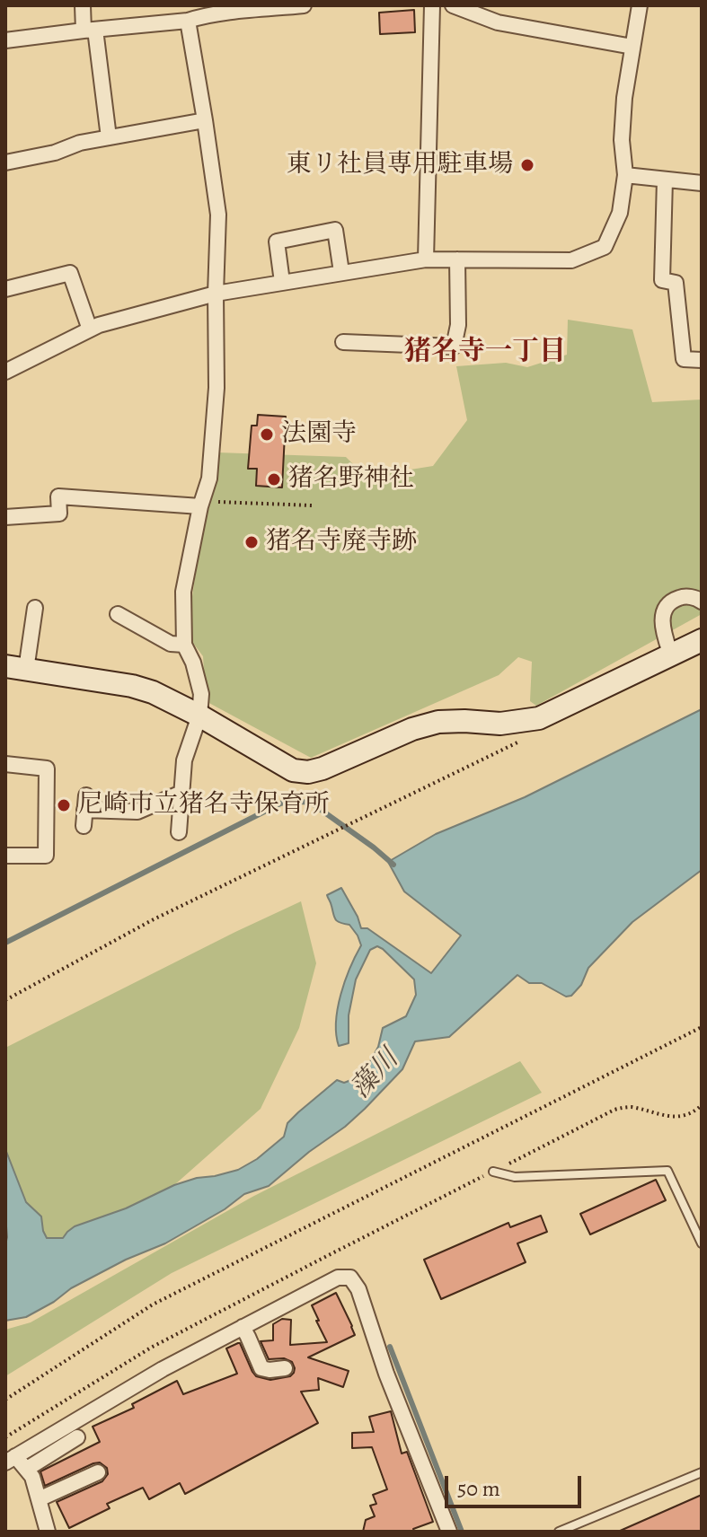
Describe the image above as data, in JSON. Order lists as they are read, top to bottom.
{
  "districts": ["猪名寺一丁目"],
  "water": ["藻川"],
  "places": [
    "東リ社員専用駐車場",
    "法園寺",
    "猪名野神社",
    "猪名寺廃寺跡",
    "尼崎市立猪名寺保育所"
  ],
  "scale_bar": "50 m"
}
